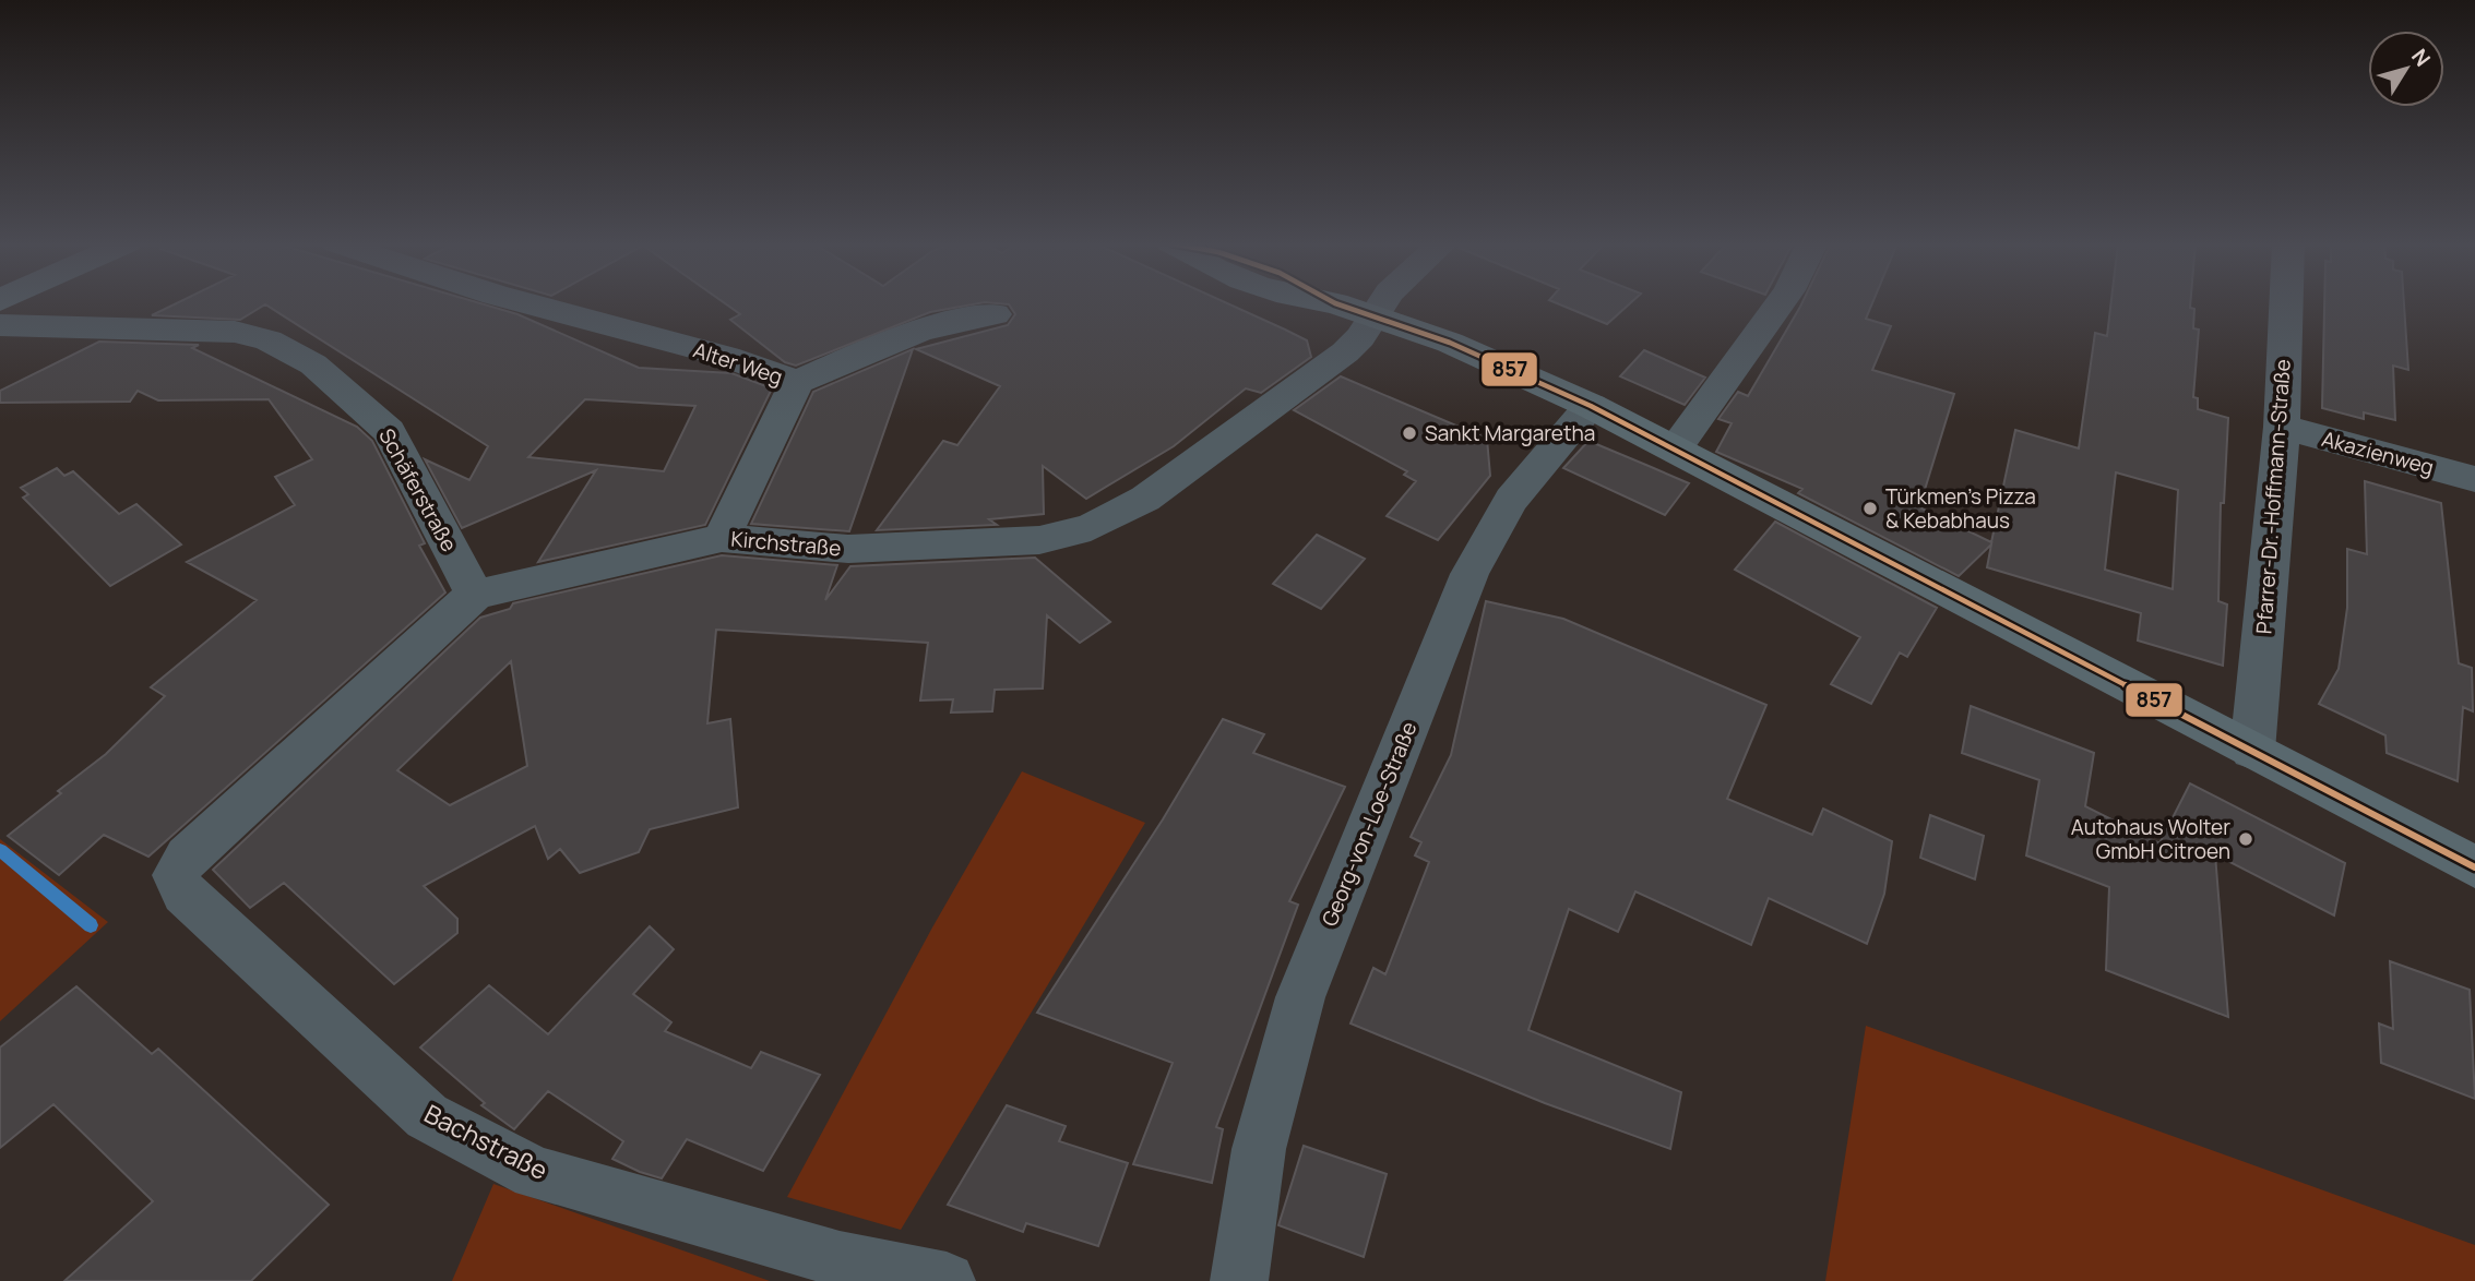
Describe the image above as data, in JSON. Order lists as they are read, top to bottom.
{
  "streets": {
    "street": [
      "Alter Weg",
      "Akazienweg",
      "Schäferstraße",
      "Pfarrer-Dr.-Hoffmann-Straße",
      "Kirchstraße",
      "Georg-von-Loe-Straße",
      "Bachstraße"
    ]
  },
  "crossings": [
    ["Alter Weg", "Kirchstraße"],
    ["Akazienweg", "Pfarrer-Dr.-Hoffmann-Straße"],
    ["Schäferstraße", "Kirchstraße"],
    ["Kirchstraße", "Bachstraße"]
  ],
  "places": ["Sankt Margaretha", "Türkmen's Pizza & Kebabhaus", "Autohaus Wolter GmbH Citroen"],
  "lines": ["transit line 857"],
  "north": "top right"
}
